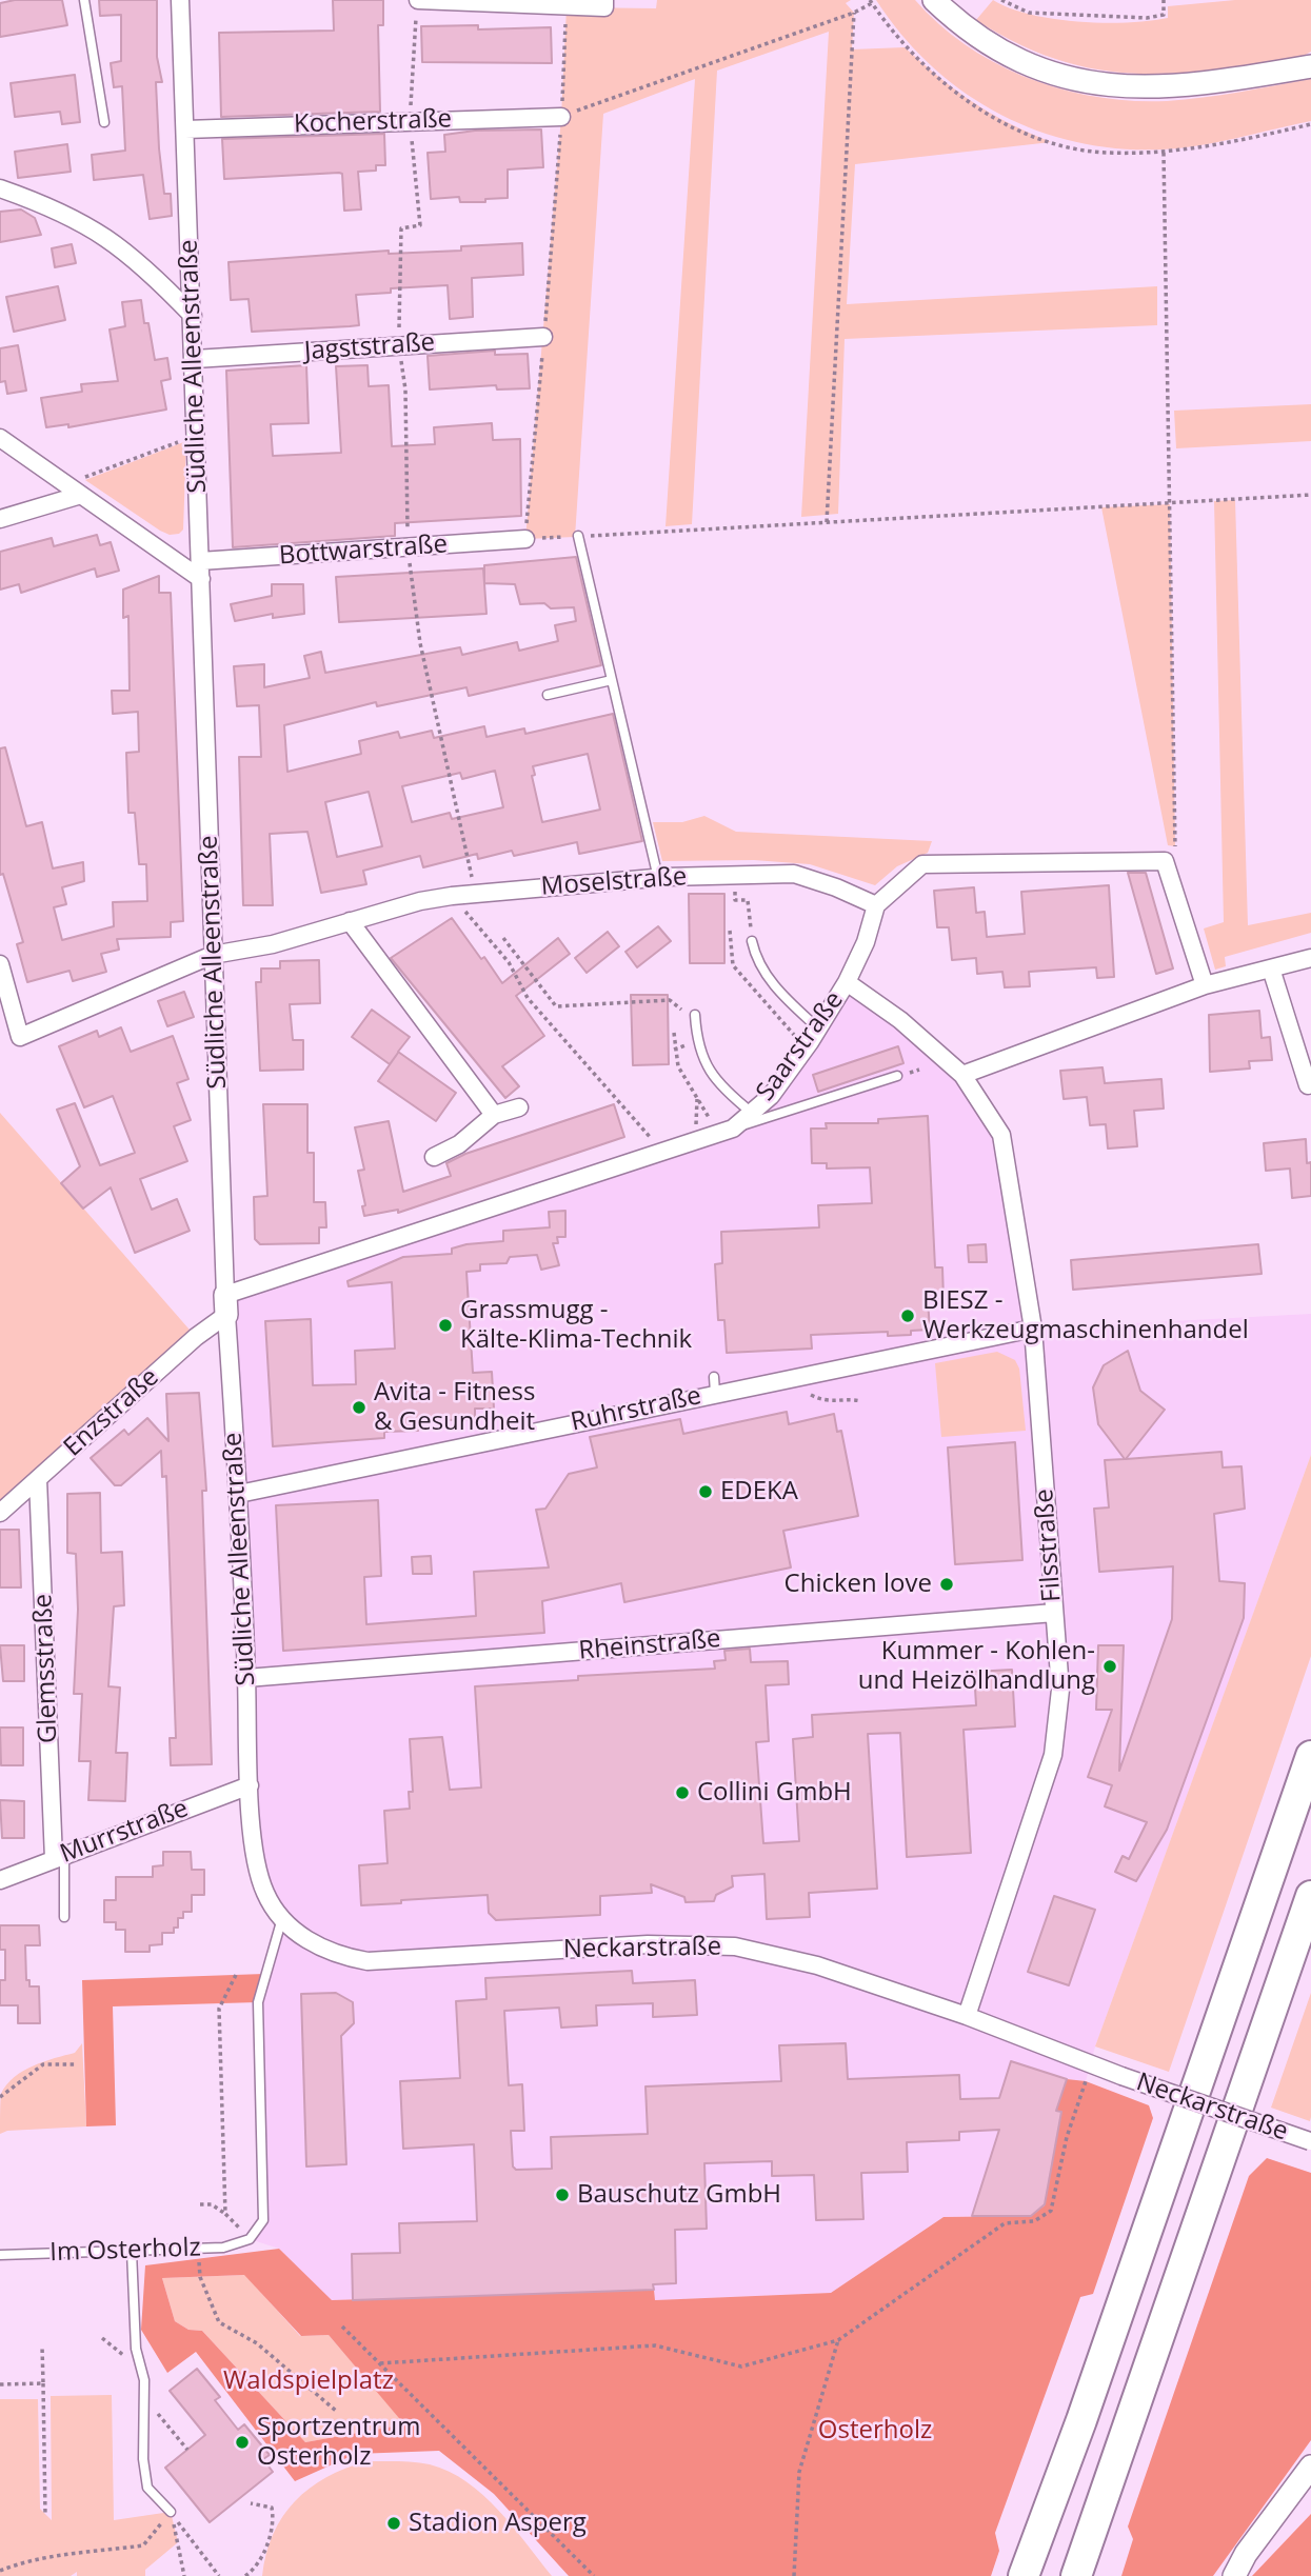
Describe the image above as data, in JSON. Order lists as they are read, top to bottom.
{
  "streets": {
    "street": [
      "Kocherstraße",
      "Jagststraße",
      "Südliche Alleenstraße",
      "Bottwarstraße",
      "Moselstraße",
      "Saarstraße",
      "Ruhrstraße",
      "Enzstraße",
      "Filsstraße",
      "Rheinstraße",
      "Glemsstraße",
      "Murrstraße",
      "Neckarstraße"
    ],
    "lane": ["Im Osterholz"]
  },
  "crossings": [
    ["Kocherstraße", "Südliche Alleenstraße"],
    ["Jagststraße", "Südliche Alleenstraße"],
    ["Südliche Alleenstraße", "Bottwarstraße"],
    ["Südliche Alleenstraße", "Moselstraße"],
    ["Südliche Alleenstraße", "Saarstraße"],
    ["Südliche Alleenstraße", "Ruhrstraße"],
    ["Südliche Alleenstraße", "Enzstraße"],
    ["Südliche Alleenstraße", "Rheinstraße"],
    ["Südliche Alleenstraße", "Murrstraße"],
    ["Südliche Alleenstraße", "Neckarstraße"],
    ["Moselstraße", "Saarstraße"],
    ["Saarstraße", "Enzstraße"],
    ["Saarstraße", "Filsstraße"],
    ["Ruhrstraße", "Filsstraße"],
    ["Enzstraße", "Glemsstraße"],
    ["Filsstraße", "Rheinstraße"],
    ["Filsstraße", "Neckarstraße"],
    ["Glemsstraße", "Murrstraße"]
  ],
  "parks": ["Waldspielplatz", "Osterholz"],
  "places": [
    "BIESZ - Werkzeugmaschinenhandel",
    "Grassmugg - Kälte-Klima-Technik",
    "Avita - Fitness & Gesundheit",
    "EDEKA",
    "Chicken love",
    "Kummer - Kohlen- und Heizölhandlung",
    "Collini GmbH",
    "Bauschutz GmbH",
    "Sportzentrum Osterholz",
    "Stadion Asperg"
  ]
}
